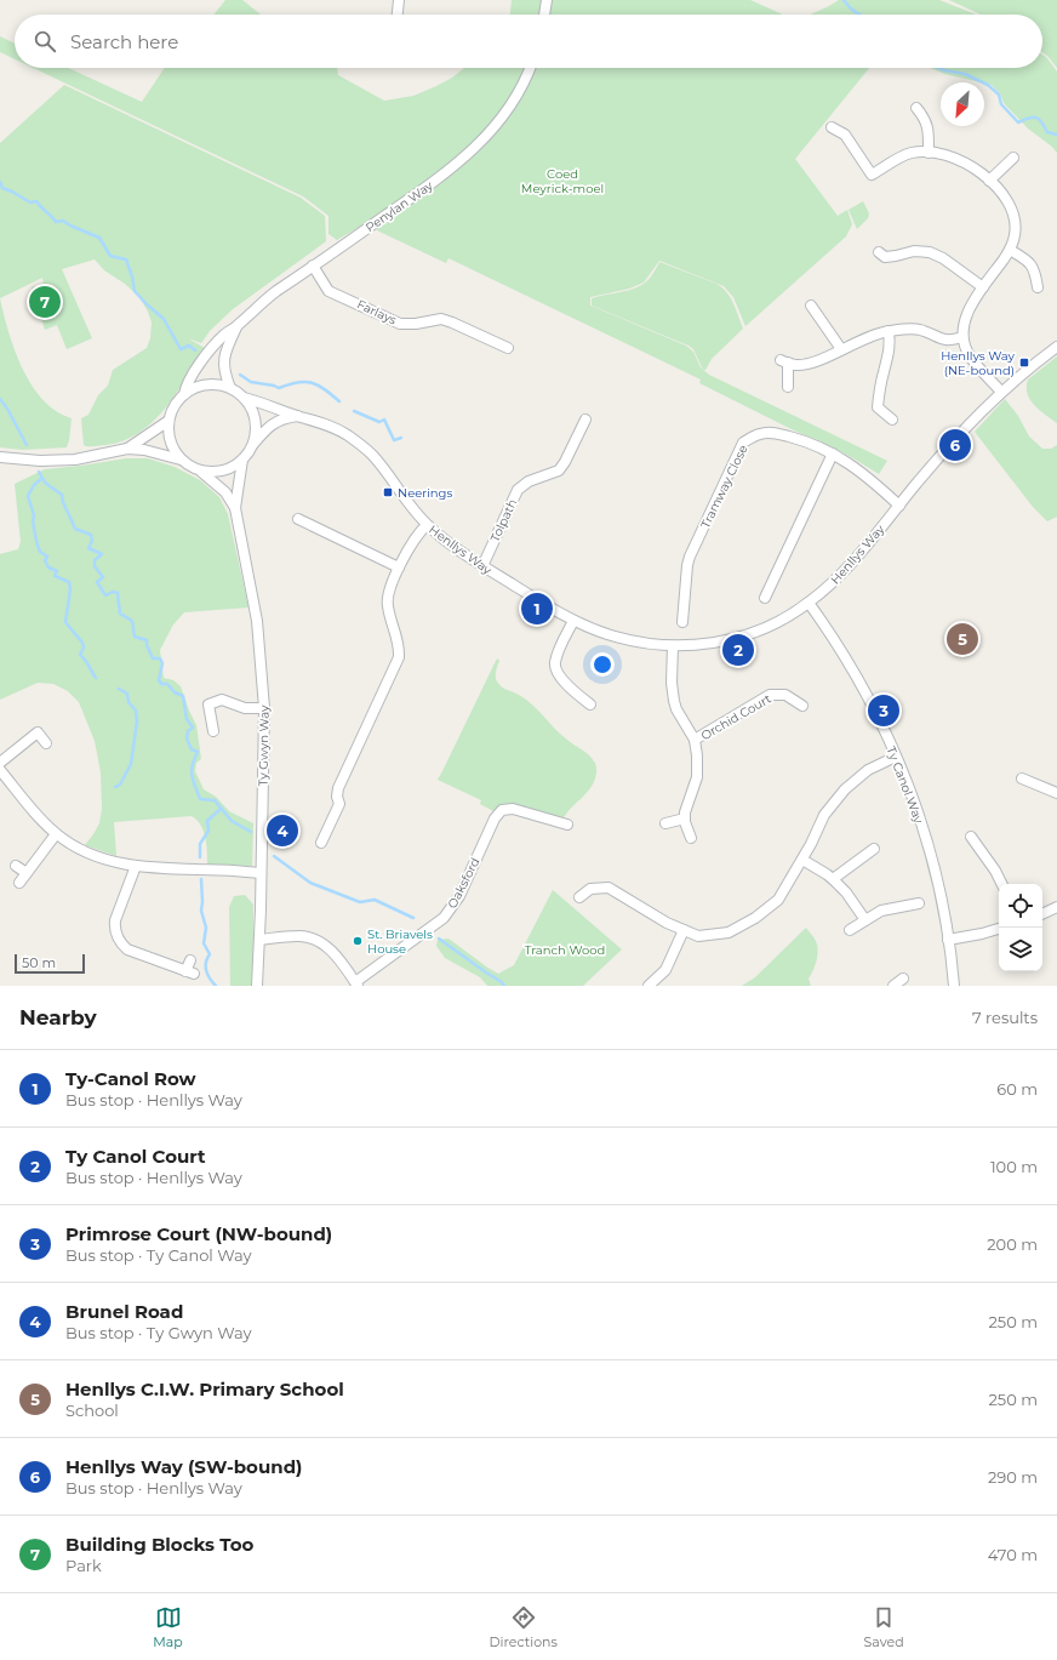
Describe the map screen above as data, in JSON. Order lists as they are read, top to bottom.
{
  "streets": {
    "street": [
      "Penylan Way",
      "Farlays",
      "Tramway Close",
      "Tolpath",
      "Henllys Way",
      "Orchid Court",
      "Ty Gwyn Way",
      "Ty Canol Way",
      "Oaksford"
    ]
  },
  "crossings": [
    ["Penylan Way", "Farlays"],
    ["Penylan Way", "Henllys Way"],
    ["Penylan Way", "Ty Gwyn Way"],
    ["Tramway Close", "Henllys Way"],
    ["Tolpath", "Henllys Way"],
    ["Henllys Way", "Orchid Court"],
    ["Henllys Way", "Ty Gwyn Way"],
    ["Henllys Way", "Ty Canol Way"],
    ["Ty Gwyn Way", "Oaksford"]
  ],
  "parks": ["Coed Meyrick-moel", "Tranch Wood"],
  "places": {
    "transit": ["Henllys Way (NE-bound)", "Neerings"],
    "other": ["St. Briavels House"]
  },
  "scale_bar": "50 m",
  "north": "bottom left",
  "page": {
    "search": "Search here",
    "pins": [
      "7",
      "6",
      "1",
      "5",
      "2",
      "3",
      "4"
    ],
    "scale": "50 m",
    "heading": ["Nearby", "7 results"],
    "list": [
      {
        "mark": "1",
        "name": "Ty-Canol Row",
        "note": "Bus stop · Henllys Way",
        "value": "60 m"
      },
      {
        "mark": "2",
        "name": "Ty Canol Court",
        "note": "Bus stop · Henllys Way",
        "value": "100 m"
      },
      {
        "mark": "3",
        "name": "Primrose Court (NW-bound)",
        "note": "Bus stop · Ty Canol Way",
        "value": "200 m"
      },
      {
        "mark": "4",
        "name": "Brunel Road",
        "note": "Bus stop · Ty Gwyn Way",
        "value": "250 m"
      },
      {
        "mark": "5",
        "name": "Henllys C.I.W. Primary School",
        "note": "School",
        "value": "250 m"
      },
      {
        "mark": "6",
        "name": "Henllys Way (SW-bound)",
        "note": "Bus stop · Henllys Way",
        "value": "290 m"
      },
      {
        "mark": "7",
        "name": "Building Blocks Too",
        "note": "Park",
        "value": "470 m"
      }
    ],
    "nav": ["Map", "Directions", "Saved"]
  }
}
